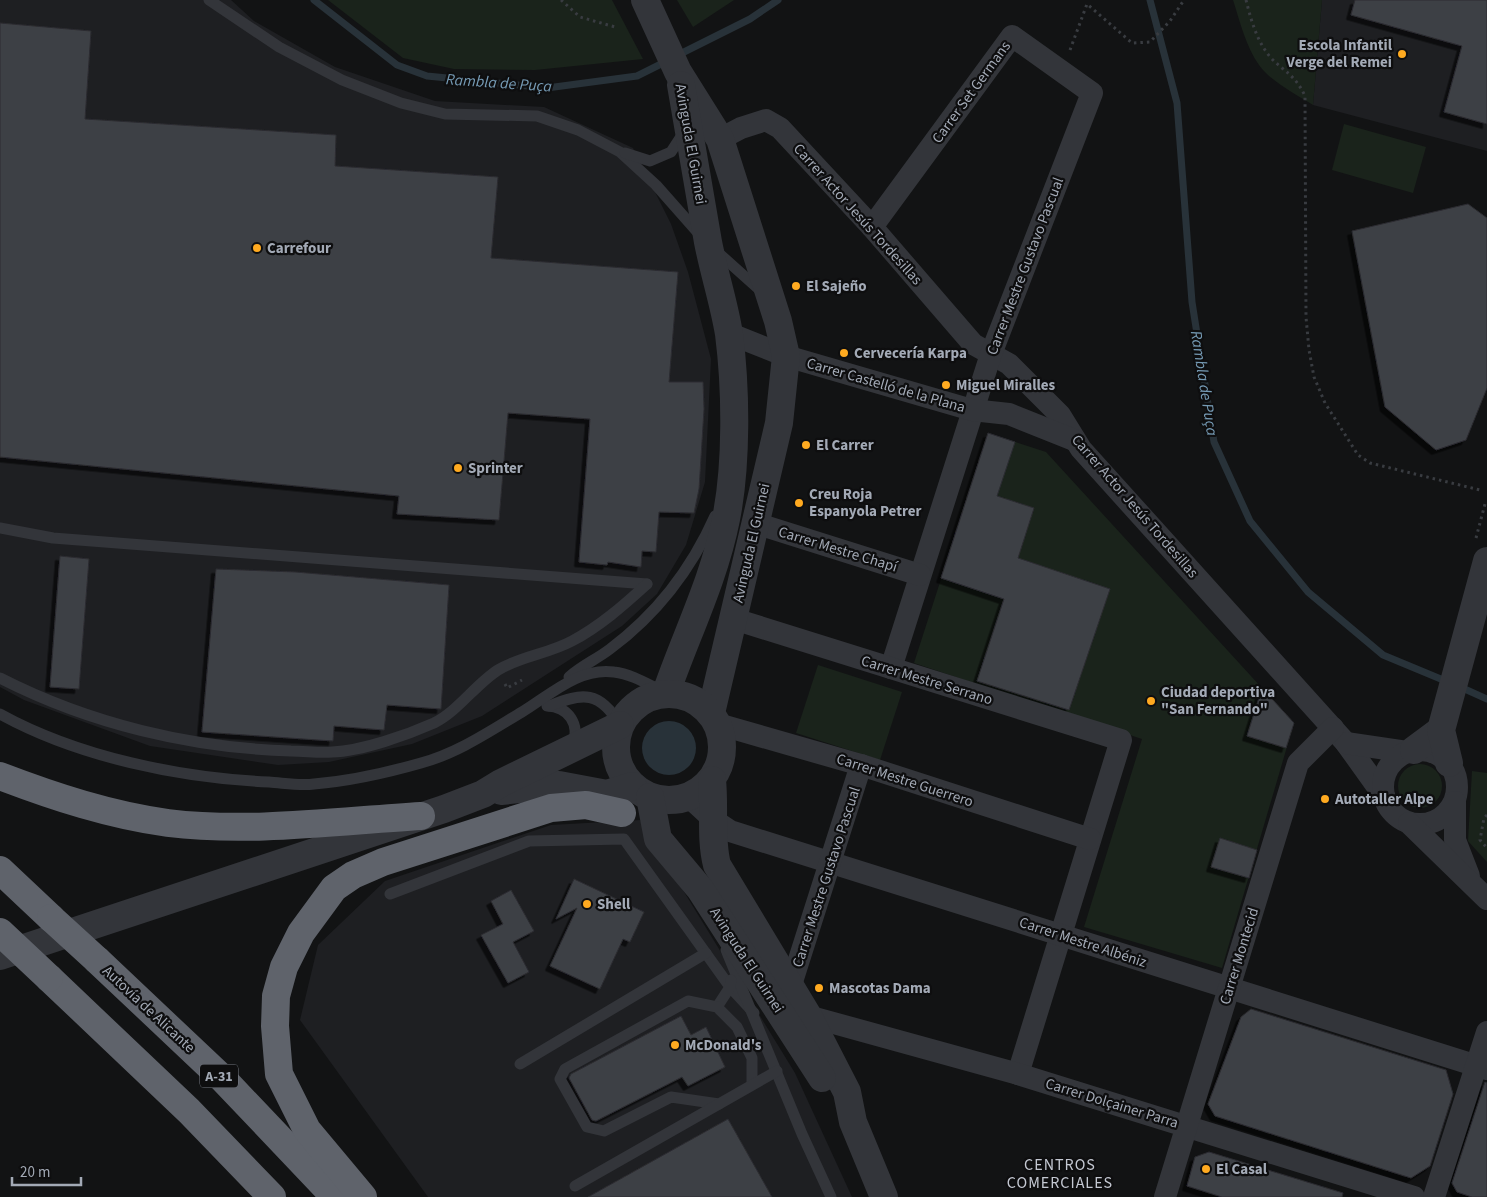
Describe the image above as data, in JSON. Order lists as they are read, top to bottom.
{
  "streets": {
    "highway": ["Autovía de Alicante", "A-31"],
    "street": [
      "Carrer Set Germans",
      "Avinguda El Guirnei",
      "Carrer Actor Jesús Tordesillas",
      "Carrer Mestre Gustavo Pascual",
      "Carrer Castelló de la Plana",
      "Carrer Mestre Chapí",
      "Carrer Mestre Serrano",
      "Carrer Mestre Guerrero",
      "Carrer Mestre Albéniz",
      "Carrer Montecid",
      "Carrer Dolçainer Parra"
    ]
  },
  "crossings": [
    ["Carrer Set Germans", "Carrer Actor Jesús Tordesillas"],
    ["Carrer Set Germans", "Carrer Mestre Gustavo Pascual"],
    ["Avinguda El Guirnei", "Carrer Actor Jesús Tordesillas"],
    ["Avinguda El Guirnei", "Carrer Mestre Gustavo Pascual"],
    ["Avinguda El Guirnei", "Carrer Castelló de la Plana"],
    ["Avinguda El Guirnei", "Carrer Mestre Chapí"],
    ["Avinguda El Guirnei", "Carrer Mestre Serrano"],
    ["Avinguda El Guirnei", "Carrer Mestre Guerrero"],
    ["Avinguda El Guirnei", "Carrer Mestre Albéniz"],
    ["Avinguda El Guirnei", "Carrer Dolçainer Parra"],
    ["Carrer Actor Jesús Tordesillas", "Carrer Mestre Gustavo Pascual"],
    ["Carrer Actor Jesús Tordesillas", "Carrer Castelló de la Plana"],
    ["Carrer Actor Jesús Tordesillas", "Carrer Montecid"],
    ["Carrer Mestre Gustavo Pascual", "Carrer Castelló de la Plana"],
    ["Carrer Mestre Gustavo Pascual", "Carrer Mestre Chapí"],
    ["Carrer Mestre Gustavo Pascual", "Carrer Mestre Serrano"],
    ["Carrer Mestre Gustavo Pascual", "Carrer Mestre Guerrero"],
    ["Carrer Mestre Gustavo Pascual", "Carrer Mestre Albéniz"],
    ["Carrer Mestre Serrano", "Carrer Mestre Guerrero"],
    ["Carrer Mestre Guerrero", "Carrer Mestre Albéniz"],
    ["Carrer Mestre Albéniz", "Carrer Montecid"],
    ["Carrer Montecid", "Carrer Dolçainer Parra"]
  ],
  "districts": ["CENTROS COMERCIALES"],
  "water": ["Rambla de Puça"],
  "places": [
    "Escola Infantil Verge del Remei",
    "Carrefour",
    "El Sajeño",
    "Cervecería Karpa",
    "Miguel Miralles",
    "El Carrer",
    "Sprinter",
    "Creu Roja Espanyola Petrer",
    "Ciudad deportiva \"San Fernando\"",
    "Autotaller Alpe",
    "Shell",
    "Mascotas Dama",
    "McDonald's",
    "El Casal"
  ],
  "scale_bar": "20 m"
}
